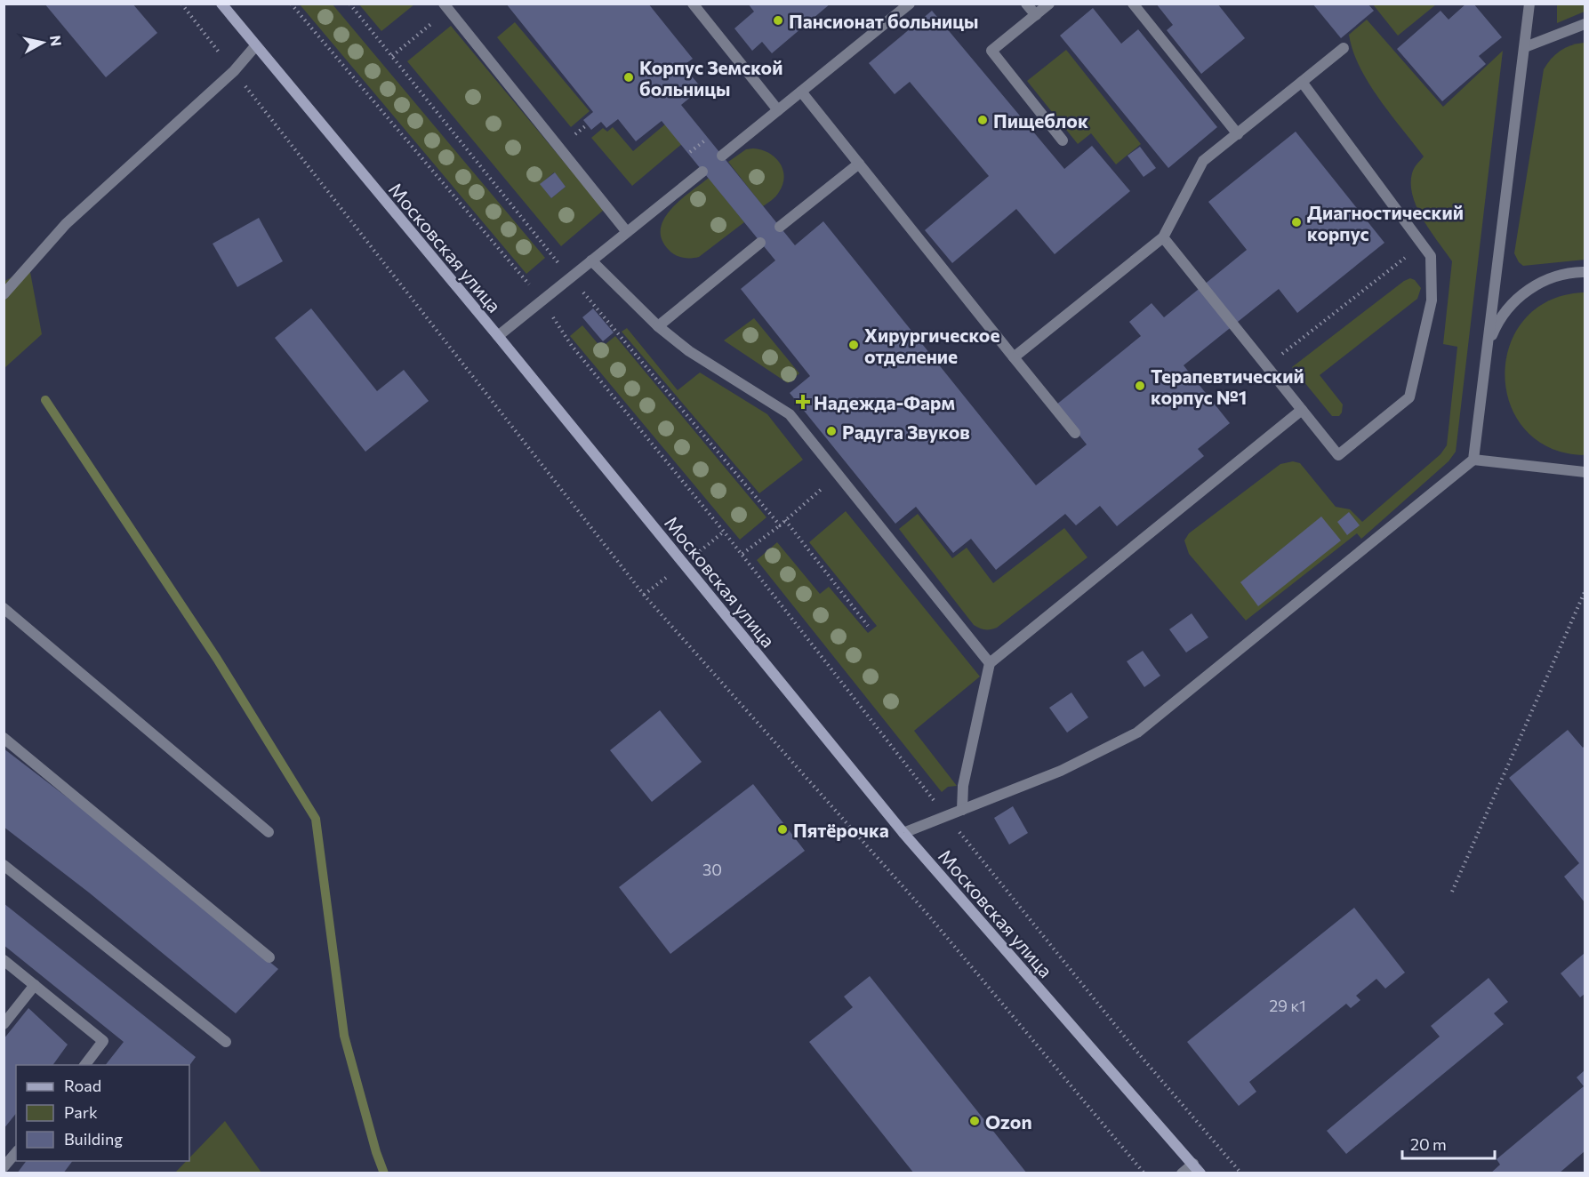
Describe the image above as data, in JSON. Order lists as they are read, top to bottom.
{
  "streets": {
    "main road": ["Московская улица"]
  },
  "places": {
    "other": [
      "Пансионат больницы",
      "Корпус Земской больницы",
      "Пищеблок",
      "Диагностический корпус",
      "Хирургическое отделение",
      "Терапевтический корпус №1",
      "Радуга Звуков",
      "Пятёрочка",
      "Ozon"
    ],
    "health": ["Надежда-Фарм"]
  },
  "house_numbers": ["30", "29 к1"],
  "legend": ["Road", "Park", "Building"],
  "scale_bar": "20 m",
  "north": "right"
}
